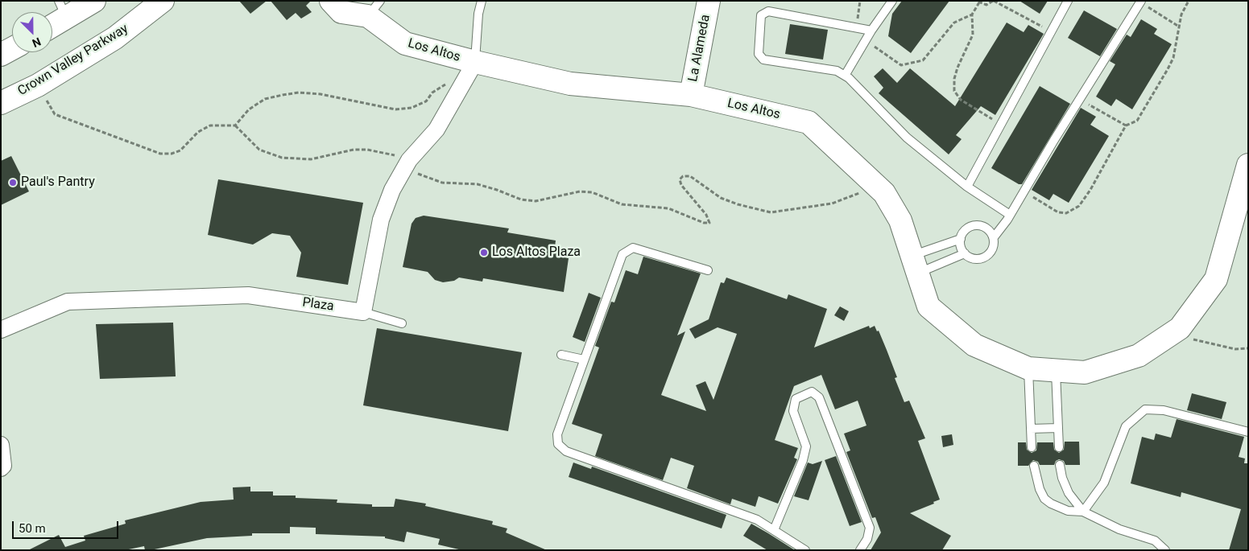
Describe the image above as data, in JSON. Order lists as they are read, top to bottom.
{
  "streets": {
    "street": [
      "La Alameda",
      "Los Altos",
      "Crown Valley Parkway",
      "Plaza"
    ]
  },
  "crossings": [
    ["La Alameda", "Los Altos"]
  ],
  "places": ["Paul's Pantry", "Los Altos Plaza"],
  "scale_bar": "50 m",
  "north": "bottom right"
}
